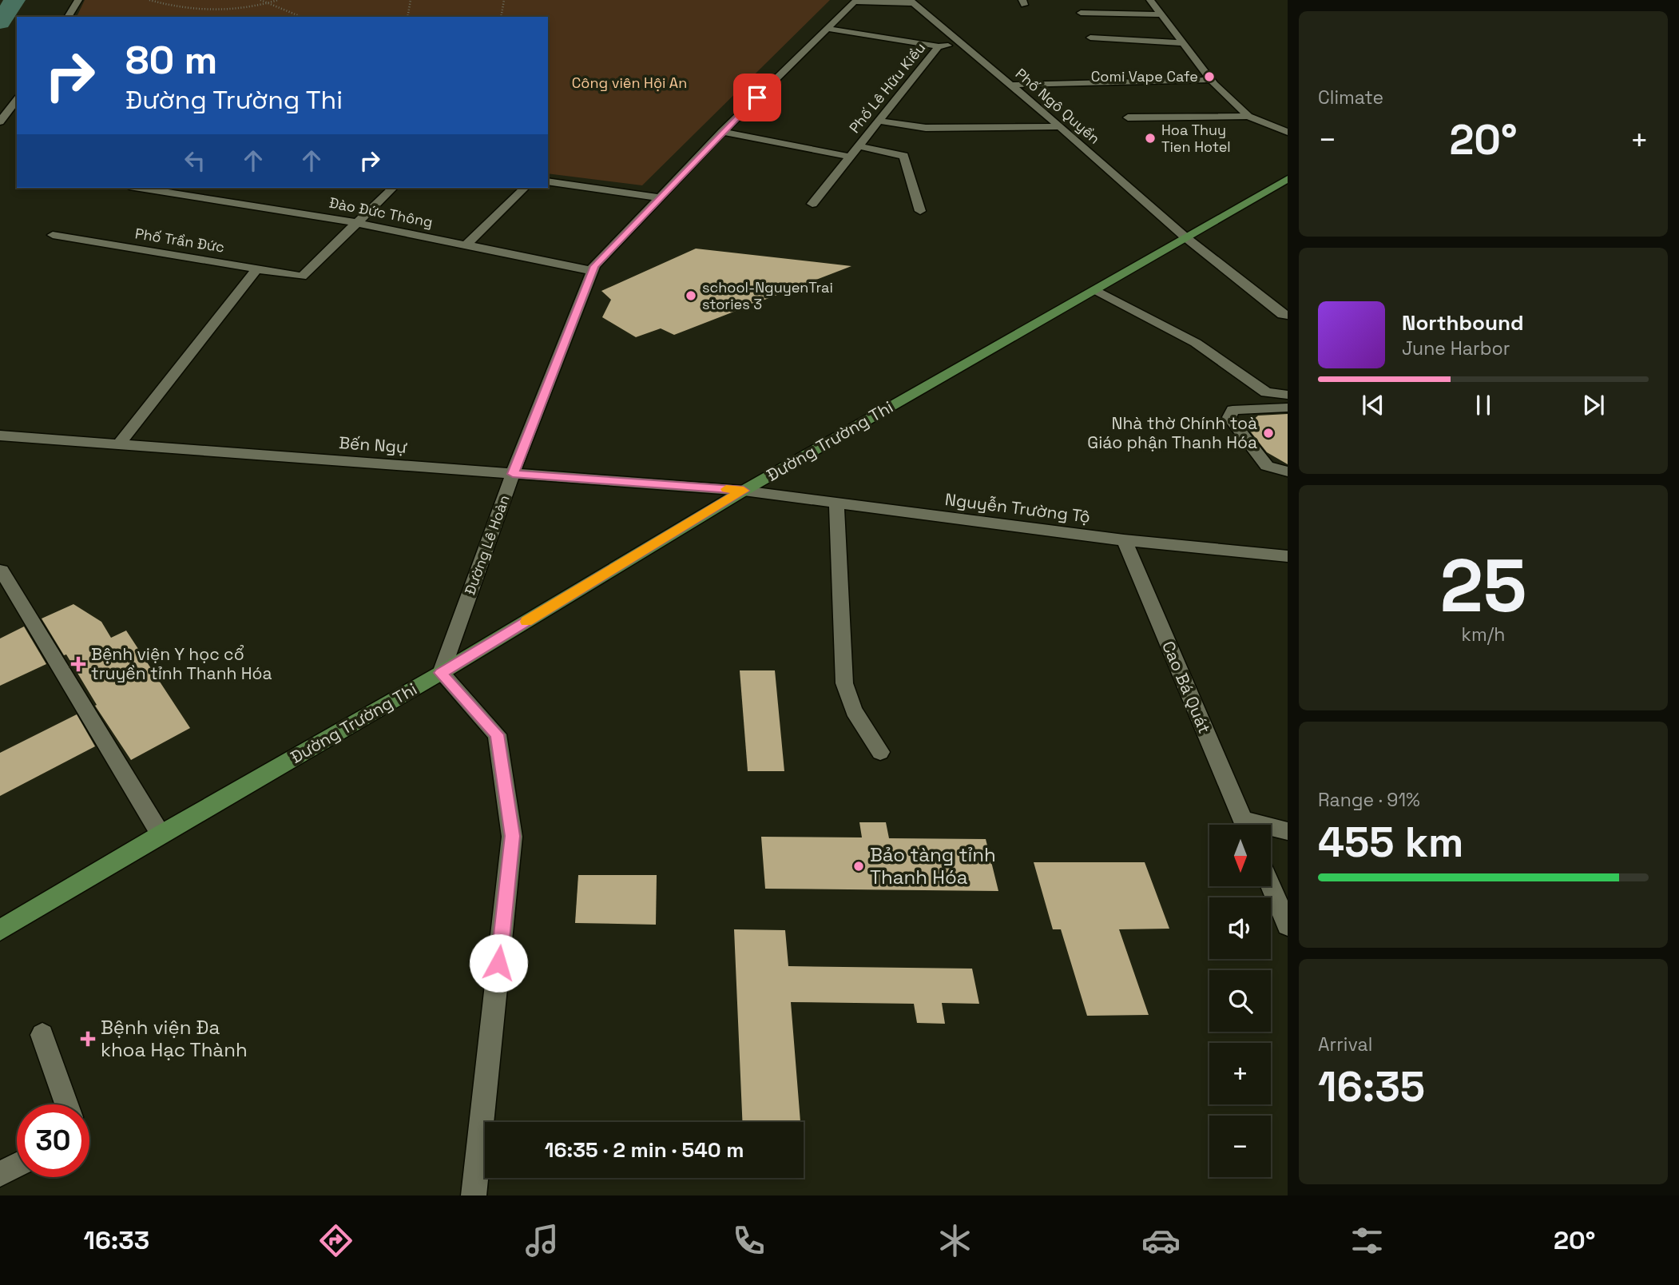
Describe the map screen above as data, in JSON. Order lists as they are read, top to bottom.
{
  "streets": {
    "main road": ["Đường Trường Thi"],
    "street": [
      "Phố Lê Hữu Kiều",
      "Phố Ngô Quyền",
      "Đào Đức Thông",
      "Phố Trần Đức",
      "Bến Ngự",
      "Nguyễn Trường Tộ",
      "Đường Lê Hoàn",
      "Cao Bá Quát"
    ]
  },
  "crossings": [
    ["Phố Ngô Quyền", "Đường Trường Thi"],
    ["Đào Đức Thông", "Phố Trần Đức"],
    ["Đào Đức Thông", "Đường Lê Hoàn"],
    ["Đường Trường Thi", "Bến Ngự"],
    ["Đường Trường Thi", "Nguyễn Trường Tộ"],
    ["Đường Trường Thi", "Đường Lê Hoàn"],
    ["Bến Ngự", "Nguyễn Trường Tộ"],
    ["Bến Ngự", "Đường Lê Hoàn"],
    ["Nguyễn Trường Tộ", "Cao Bá Quát"]
  ],
  "parks": ["Công viên Hội An"],
  "places": {
    "other": [
      "Comi Vape Cafe",
      "Hoa Thuy Tien Hotel",
      "school-NguyenTrai stories 3",
      "Nhà thờ Chính toà Giáo phận Thanh Hóa",
      "Bảo tàng tỉnh Thanh Hóa"
    ],
    "health": ["Bệnh viện Y học cổ truyền tỉnh Thanh Hóa", "Bệnh viện Đa khoa Hạc Thành"]
  },
  "north": "bottom",
  "page": {
    "tile": [
      "Climate",
      ["25", "km/h"],
      ["Range · 91%", "455 km"],
      ["Arrival", "16:35"]
    ],
    "turn": ["80 m", "Đường Trường Thi"],
    "heat": ["−", "20°", "+"],
    "song": ["Northbound", "June Harbor"],
    "map_buttons": ["+", "−"],
    "limit": "30",
    "trip": "16:35 · 2 min · 540 m",
    "tabs": ["16:33", "20°"]
  }
}
